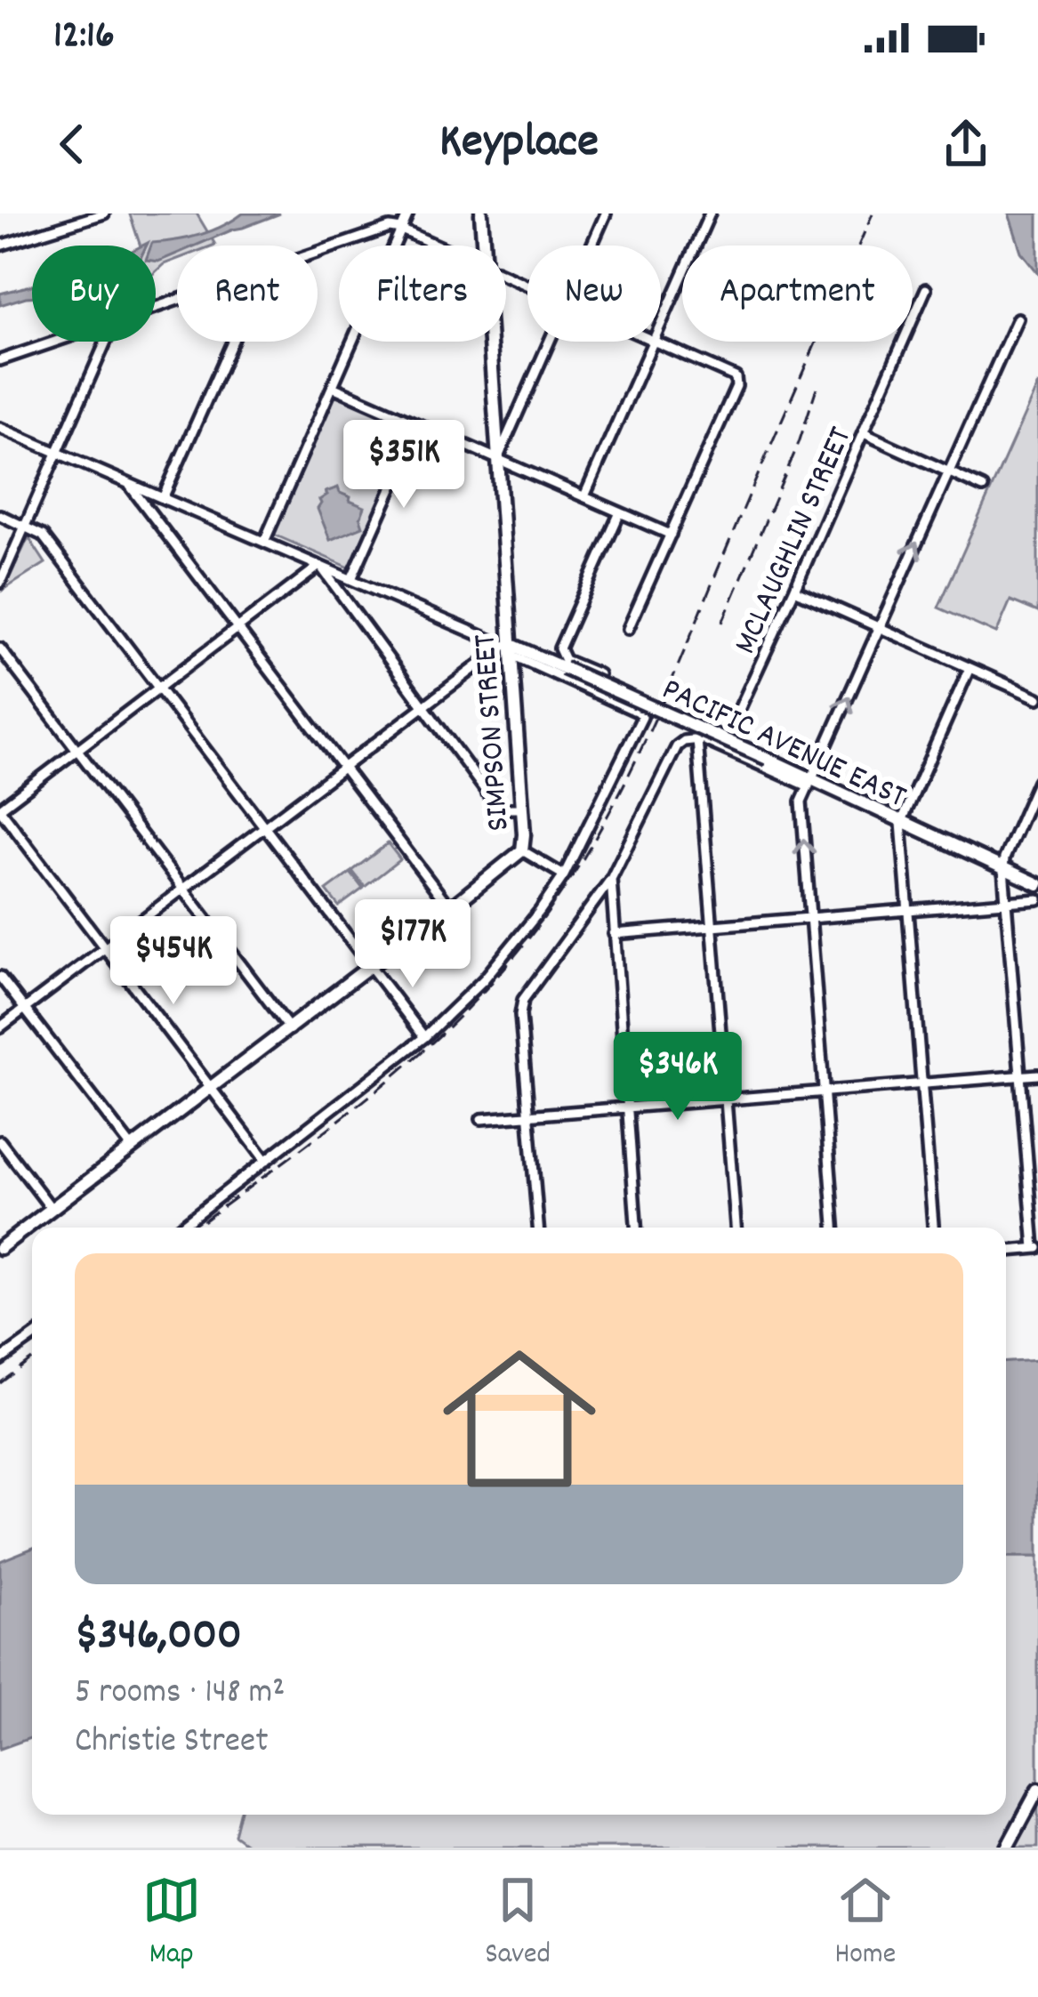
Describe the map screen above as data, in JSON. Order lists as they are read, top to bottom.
{
  "streets": {
    "main road": ["SIMPSON STREET", "PACIFIC AVENUE EAST"],
    "street": ["MCLAUGHLIN STREET"]
  },
  "crossings": [
    ["SIMPSON STREET", "PACIFIC AVENUE EAST"]
  ],
  "page": {
    "status": "12:16",
    "header": "Keyplace",
    "chip": [
      "Buy",
      "Rent",
      "Filters",
      "New",
      "Apartment"
    ],
    "price": [
      "$351K",
      "$177K",
      "$454K",
      "$346K"
    ],
    "list": [
      {
        "name": "$346,000",
        "note": "5 rooms · 148 m² · Christie Street"
      }
    ],
    "tabs": ["Map", "Saved", "Home"]
  }
}
